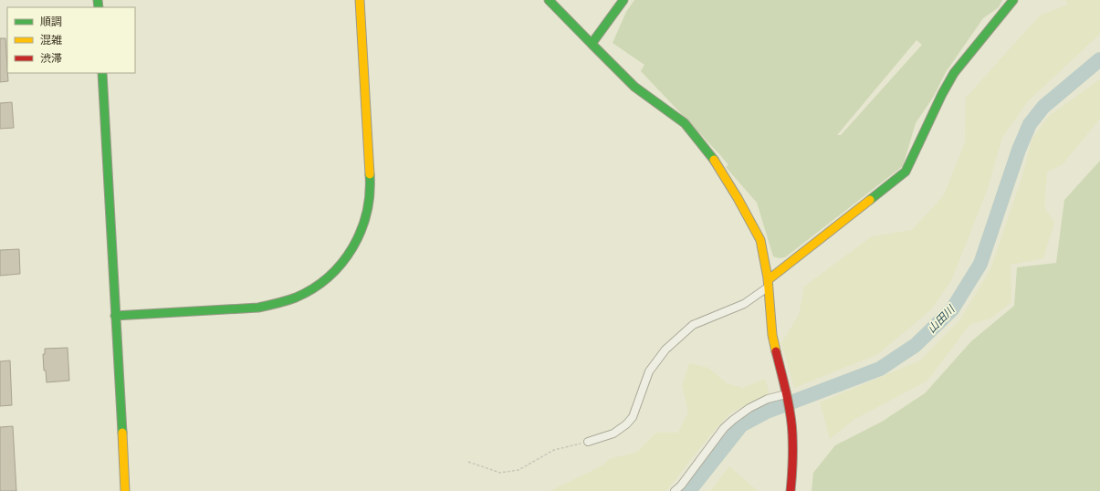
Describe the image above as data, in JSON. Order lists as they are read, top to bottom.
{
  "water": ["山田川"],
  "legend": ["順調", "混雑", "渋滞"]
}
